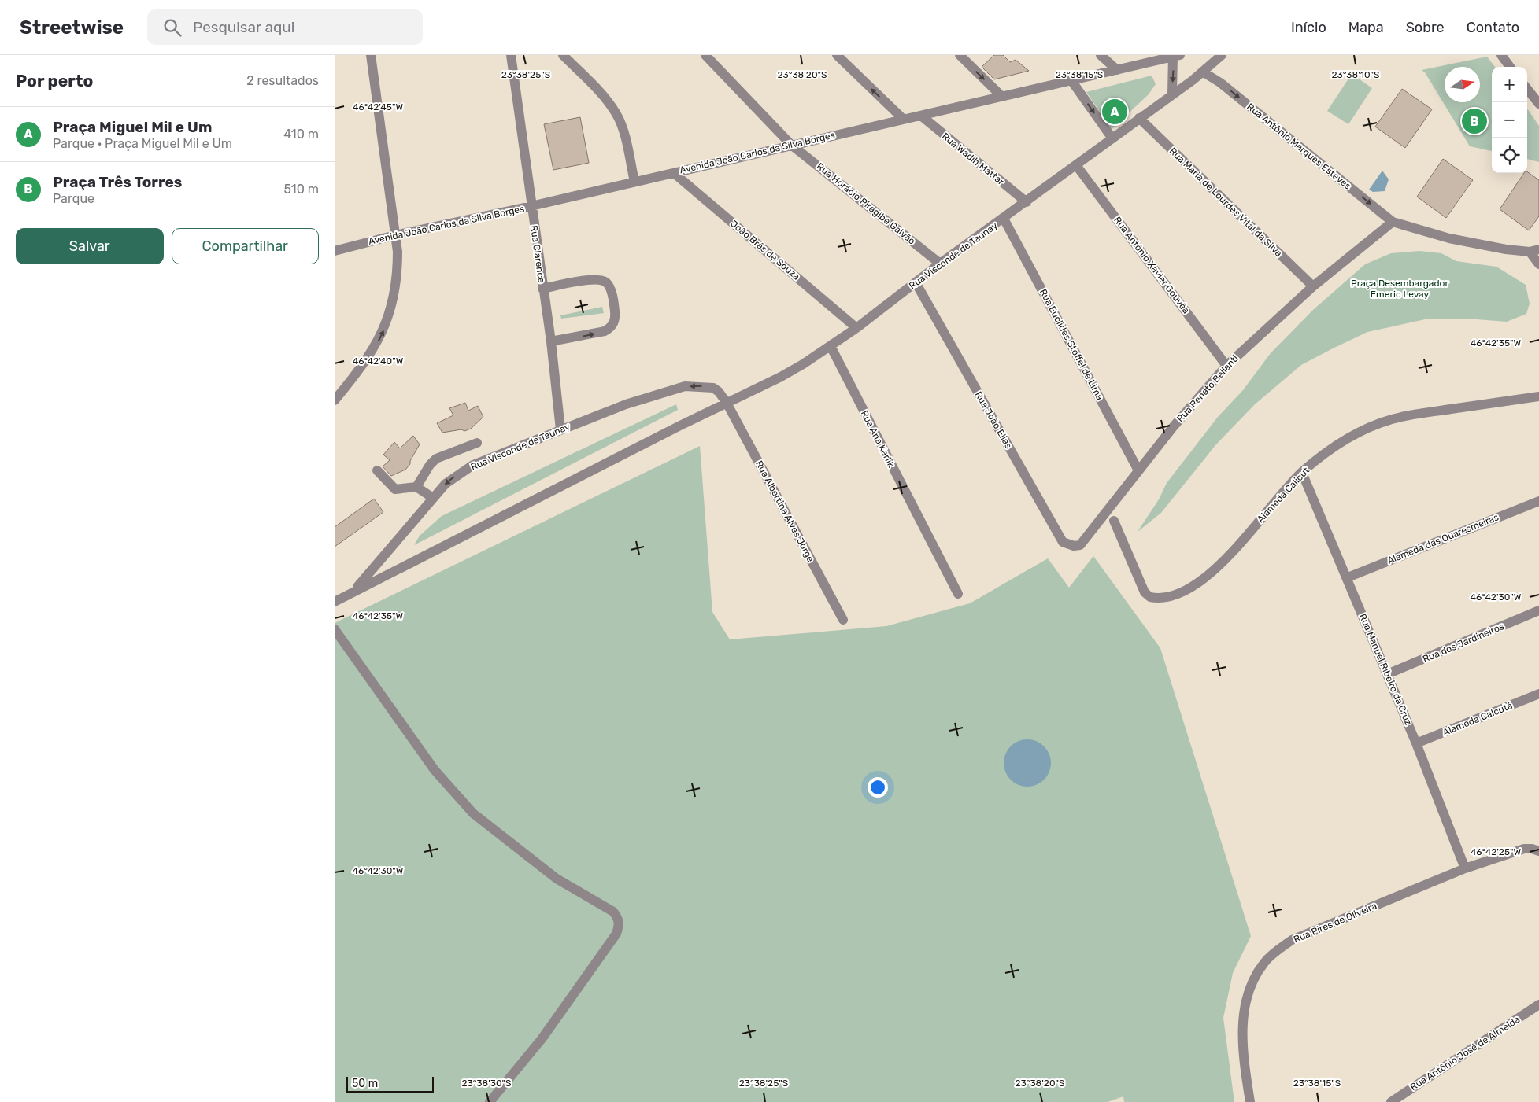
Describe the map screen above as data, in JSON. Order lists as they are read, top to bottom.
{
  "streets": {
    "street": [
      "Rua Antônio Marques Esteves",
      "Avenida João Carlos da Silva Borges",
      "Rua Wadih Mattar",
      "Rua Maria de Lourdes Vital da Silva",
      "Rua Horácio Piragibe Galvão",
      "João Brás de Souza",
      "Rua Clarence",
      "Rua Visconde de Taunay",
      "Rua Antônio Xavier Gouvêa",
      "Rua Euclides Stoffel de Lima",
      "Rua Renato Bellanti",
      "Rua João Elias",
      "Rua Ana Karlik",
      "Alameda Calicut",
      "Rua Albertina Alves Jorge",
      "Alameda das Quaresmeiras",
      "Rua dos Jardineiros",
      "Rua Manuel Ribeiro da Cruz",
      "Alameda Calcutá",
      "Rua Pires de Oliveira",
      "Rua Antônio José de Almeida"
    ]
  },
  "crossings": [
    ["Rua Antônio Marques Esteves", "Rua Visconde de Taunay"],
    ["Rua Antônio Marques Esteves", "Rua Renato Bellanti"],
    ["Avenida João Carlos da Silva Borges", "Rua Wadih Mattar"],
    ["Avenida João Carlos da Silva Borges", "Rua Horácio Piragibe Galvão"],
    ["Avenida João Carlos da Silva Borges", "João Brás de Souza"],
    ["Avenida João Carlos da Silva Borges", "Rua Clarence"],
    ["Rua Wadih Mattar", "Rua Visconde de Taunay"],
    ["Rua Maria de Lourdes Vital da Silva", "Rua Visconde de Taunay"],
    ["Rua Maria de Lourdes Vital da Silva", "Rua Renato Bellanti"],
    ["Rua Horácio Piragibe Galvão", "Rua Visconde de Taunay"],
    ["João Brás de Souza", "Rua Visconde de Taunay"],
    ["Rua Clarence", "Rua Visconde de Taunay"],
    ["Rua Visconde de Taunay", "Rua Antônio Xavier Gouvêa"],
    ["Rua Visconde de Taunay", "Rua Euclides Stoffel de Lima"],
    ["Rua Visconde de Taunay", "Rua João Elias"],
    ["Rua Visconde de Taunay", "Rua Ana Karlik"],
    ["Rua Visconde de Taunay", "Rua Albertina Alves Jorge"],
    ["Rua Antônio Xavier Gouvêa", "Rua Renato Bellanti"],
    ["Rua Euclides Stoffel de Lima", "Rua Renato Bellanti"],
    ["Rua Renato Bellanti", "Rua João Elias"],
    ["Alameda Calicut", "Rua Manuel Ribeiro da Cruz"],
    ["Alameda das Quaresmeiras", "Rua Manuel Ribeiro da Cruz"],
    ["Rua dos Jardineiros", "Rua Manuel Ribeiro da Cruz"],
    ["Rua Manuel Ribeiro da Cruz", "Alameda Calcutá"],
    ["Rua Manuel Ribeiro da Cruz", "Rua Pires de Oliveira"]
  ],
  "one_way": ["Rua Antônio Marques Esteves"],
  "parks": ["Praça Desembargador Emeric Levay"],
  "scale_bar": "50 m",
  "north": "right",
  "page": {
    "header": "Streetwise",
    "search": "Pesquisar aqui",
    "nav": [
      "Início",
      "Mapa",
      "Sobre",
      "Contato"
    ],
    "heading": ["Por perto", "2 resultados"],
    "map_buttons": ["+", "−"],
    "pins": ["A", "B"],
    "list": [
      {
        "mark": "A",
        "name": "Praça Miguel Mil e Um",
        "note": "Parque · Praça Miguel Mil e Um",
        "value": "410 m"
      },
      {
        "mark": "B",
        "name": "Praça Três Torres",
        "note": "Parque",
        "value": "510 m"
      }
    ],
    "buttons": ["Salvar", "Compartilhar"],
    "scale": "50 m"
  },
  "coordinates": [
    "23°38'10\"S",
    "23°38'25\"S",
    "23°38'20\"S",
    "23°38'15\"S",
    "46°42'45\"W",
    "46°42'35\"W",
    "46°42'40\"W",
    "46°42'30\"W",
    "46°42'25\"W",
    "23°38'30\"S"
  ]
}
